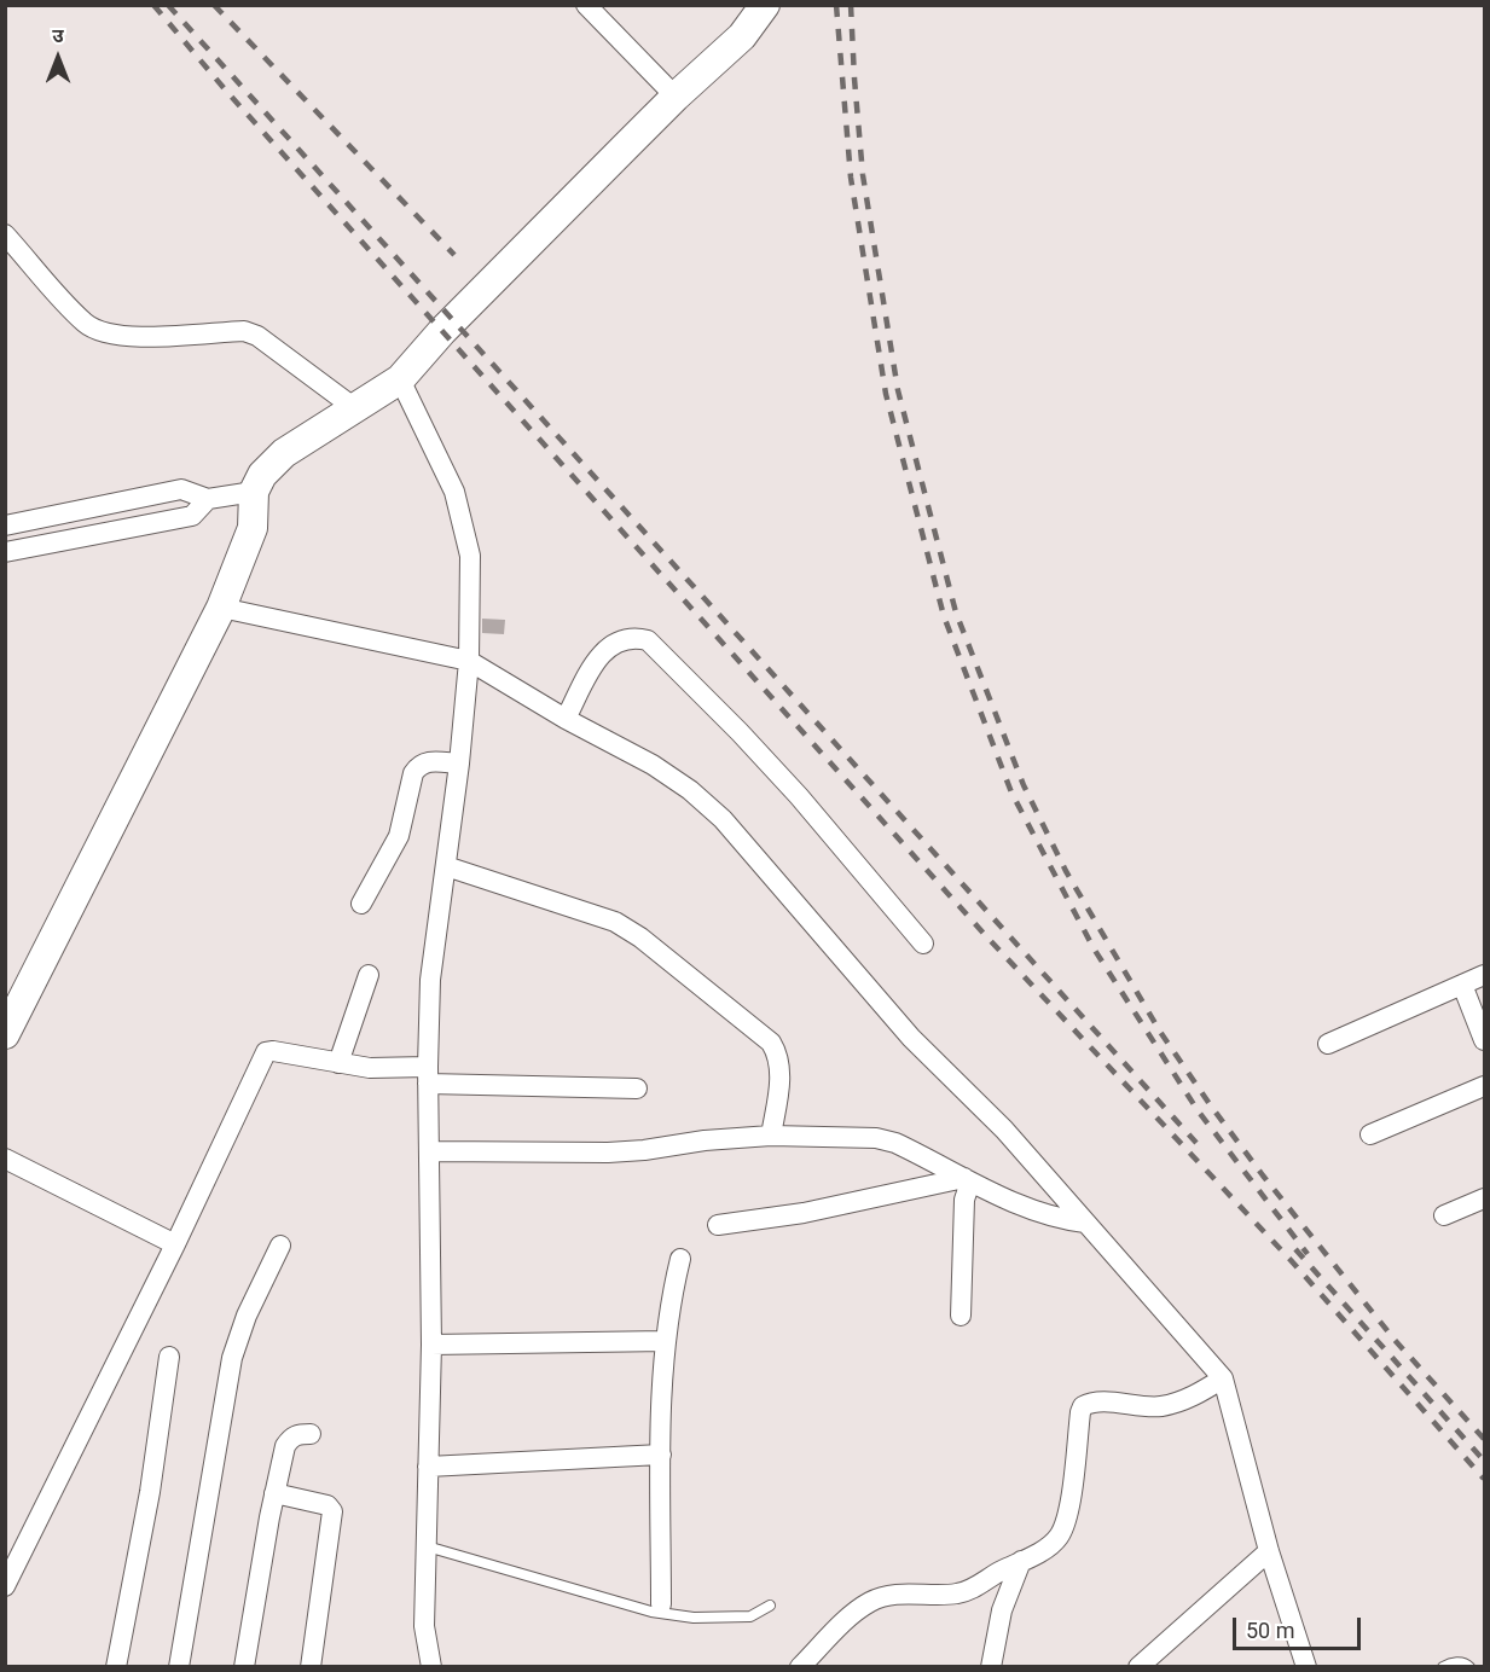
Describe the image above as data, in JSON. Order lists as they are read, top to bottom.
{
  "scale_bar": "50 m",
  "north": "top"
}
